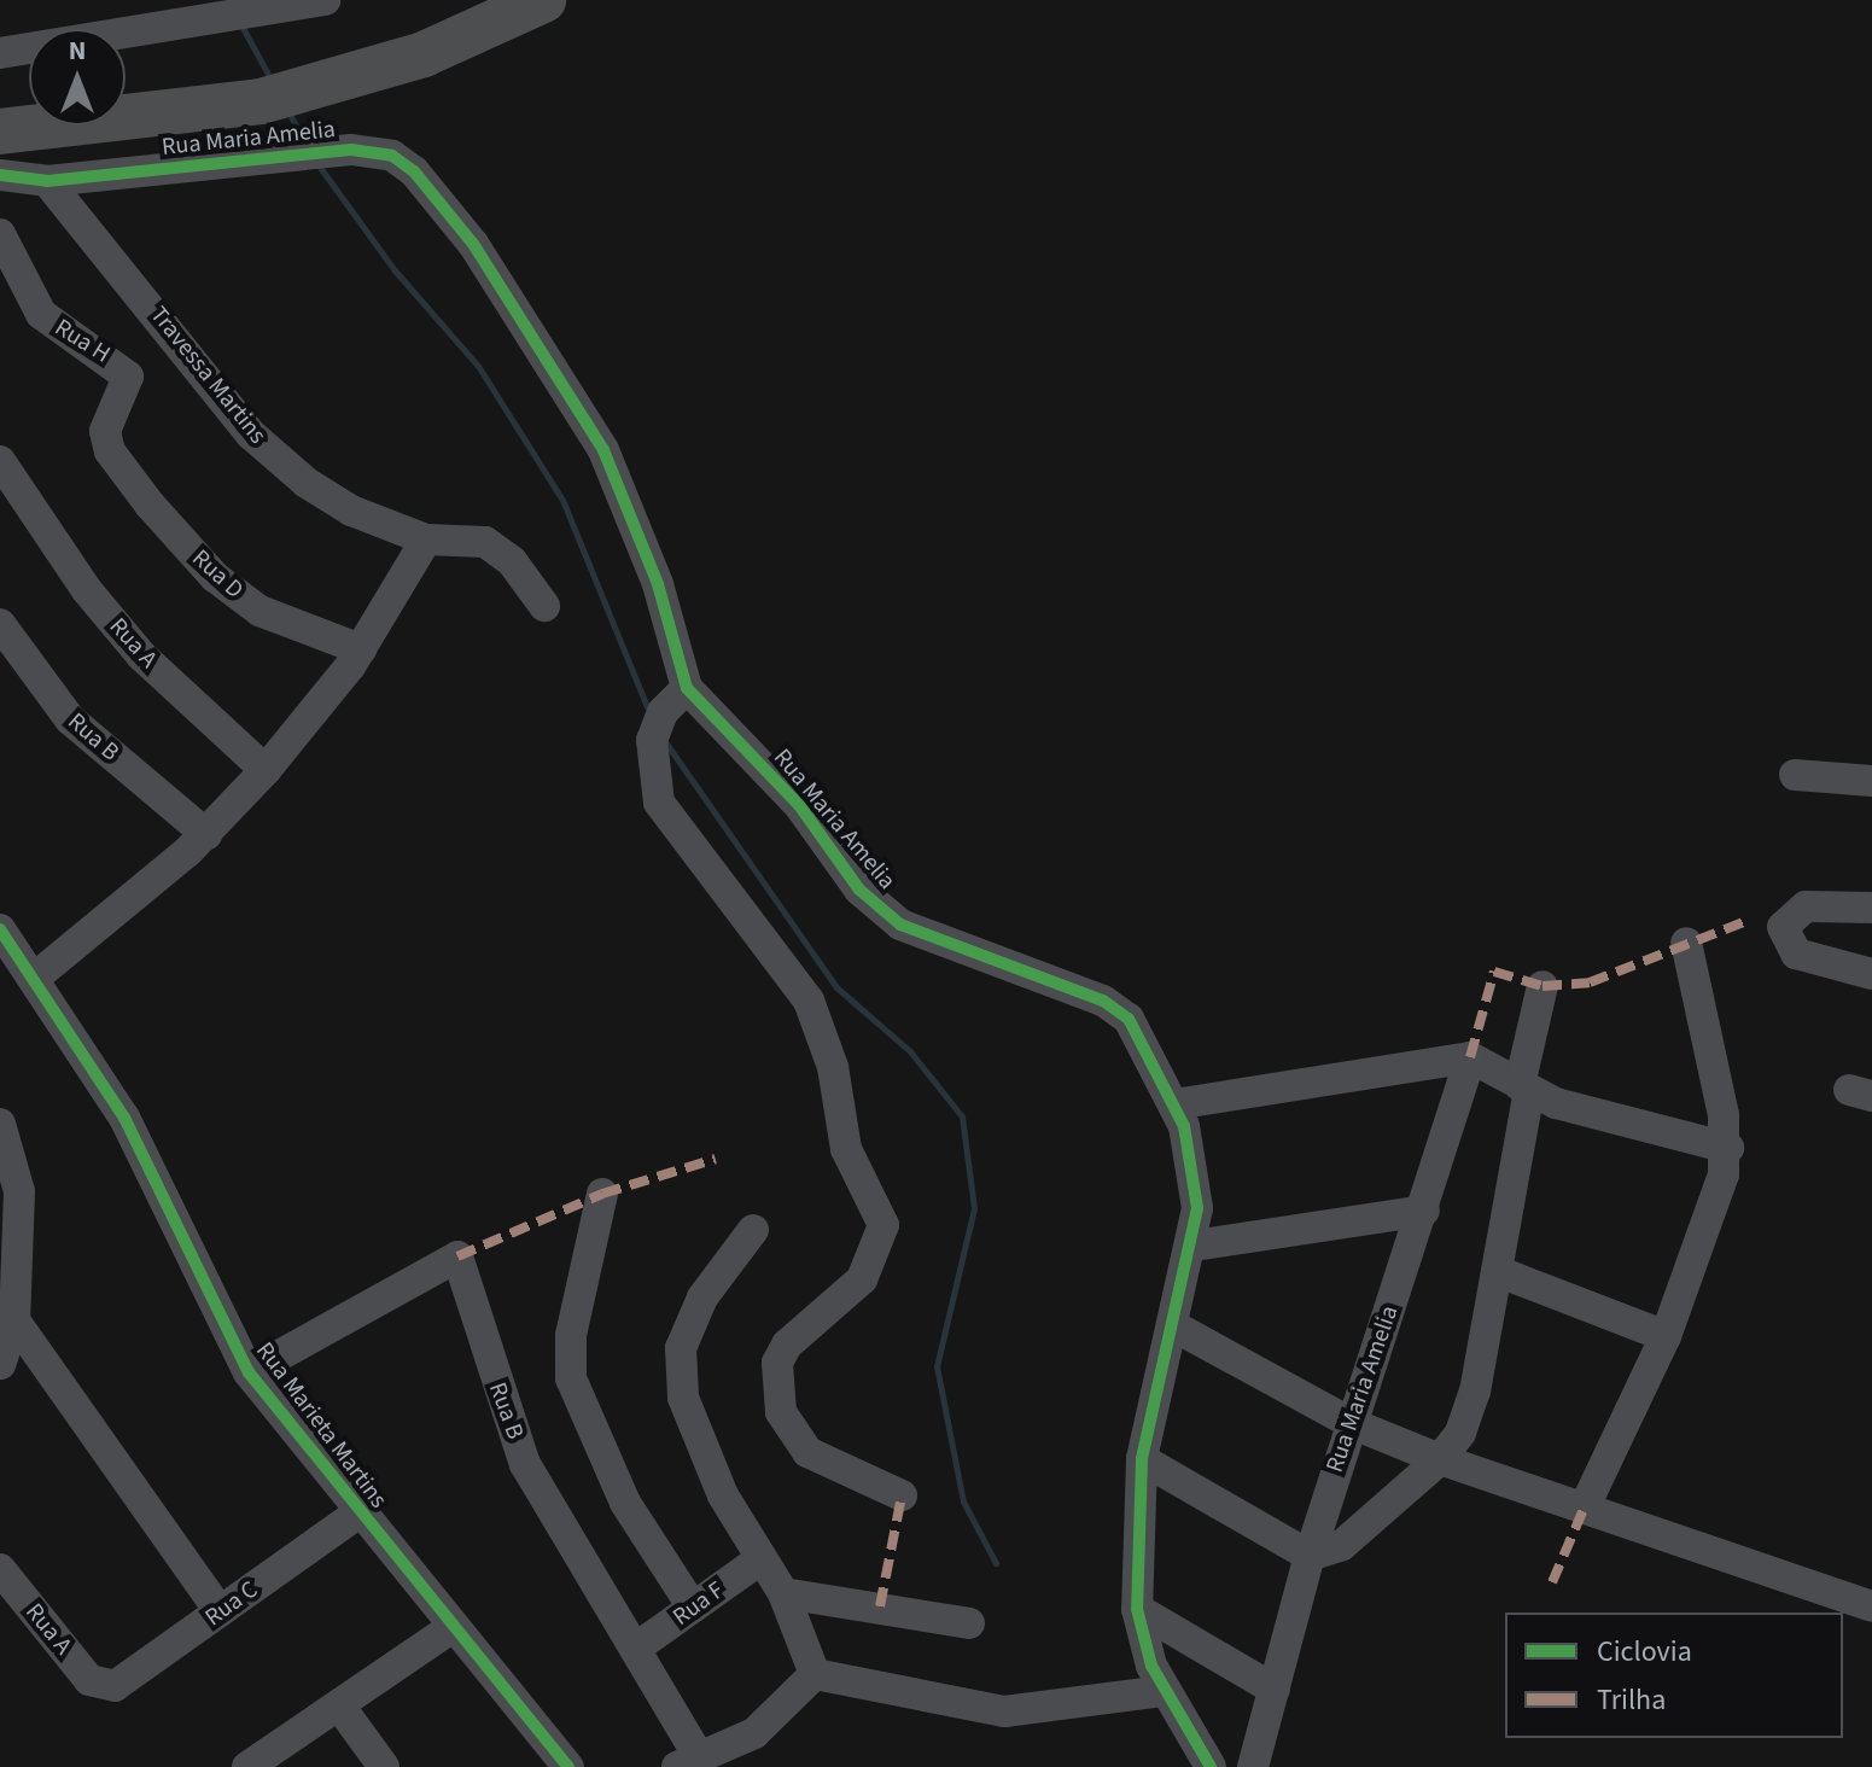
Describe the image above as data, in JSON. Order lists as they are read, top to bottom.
{
  "streets": {
    "street": [
      "Rua Maria Amelia",
      "Rua H",
      "Travessa Martins",
      "Rua D",
      "Rua A",
      "Rua B",
      "Rua Marieta Martins",
      "Rua C",
      "Rua F"
    ]
  },
  "crossings": [
    ["Rua Maria Amelia", "Travessa Martins"],
    ["Rua H", "Rua D"],
    ["Rua A", "Rua C"],
    ["Rua B", "Rua Marieta Martins"],
    ["Rua B", "Rua F"],
    ["Rua Marieta Martins", "Rua C"]
  ],
  "legend": ["Ciclovia", "Trilha"],
  "north": "top"
}
